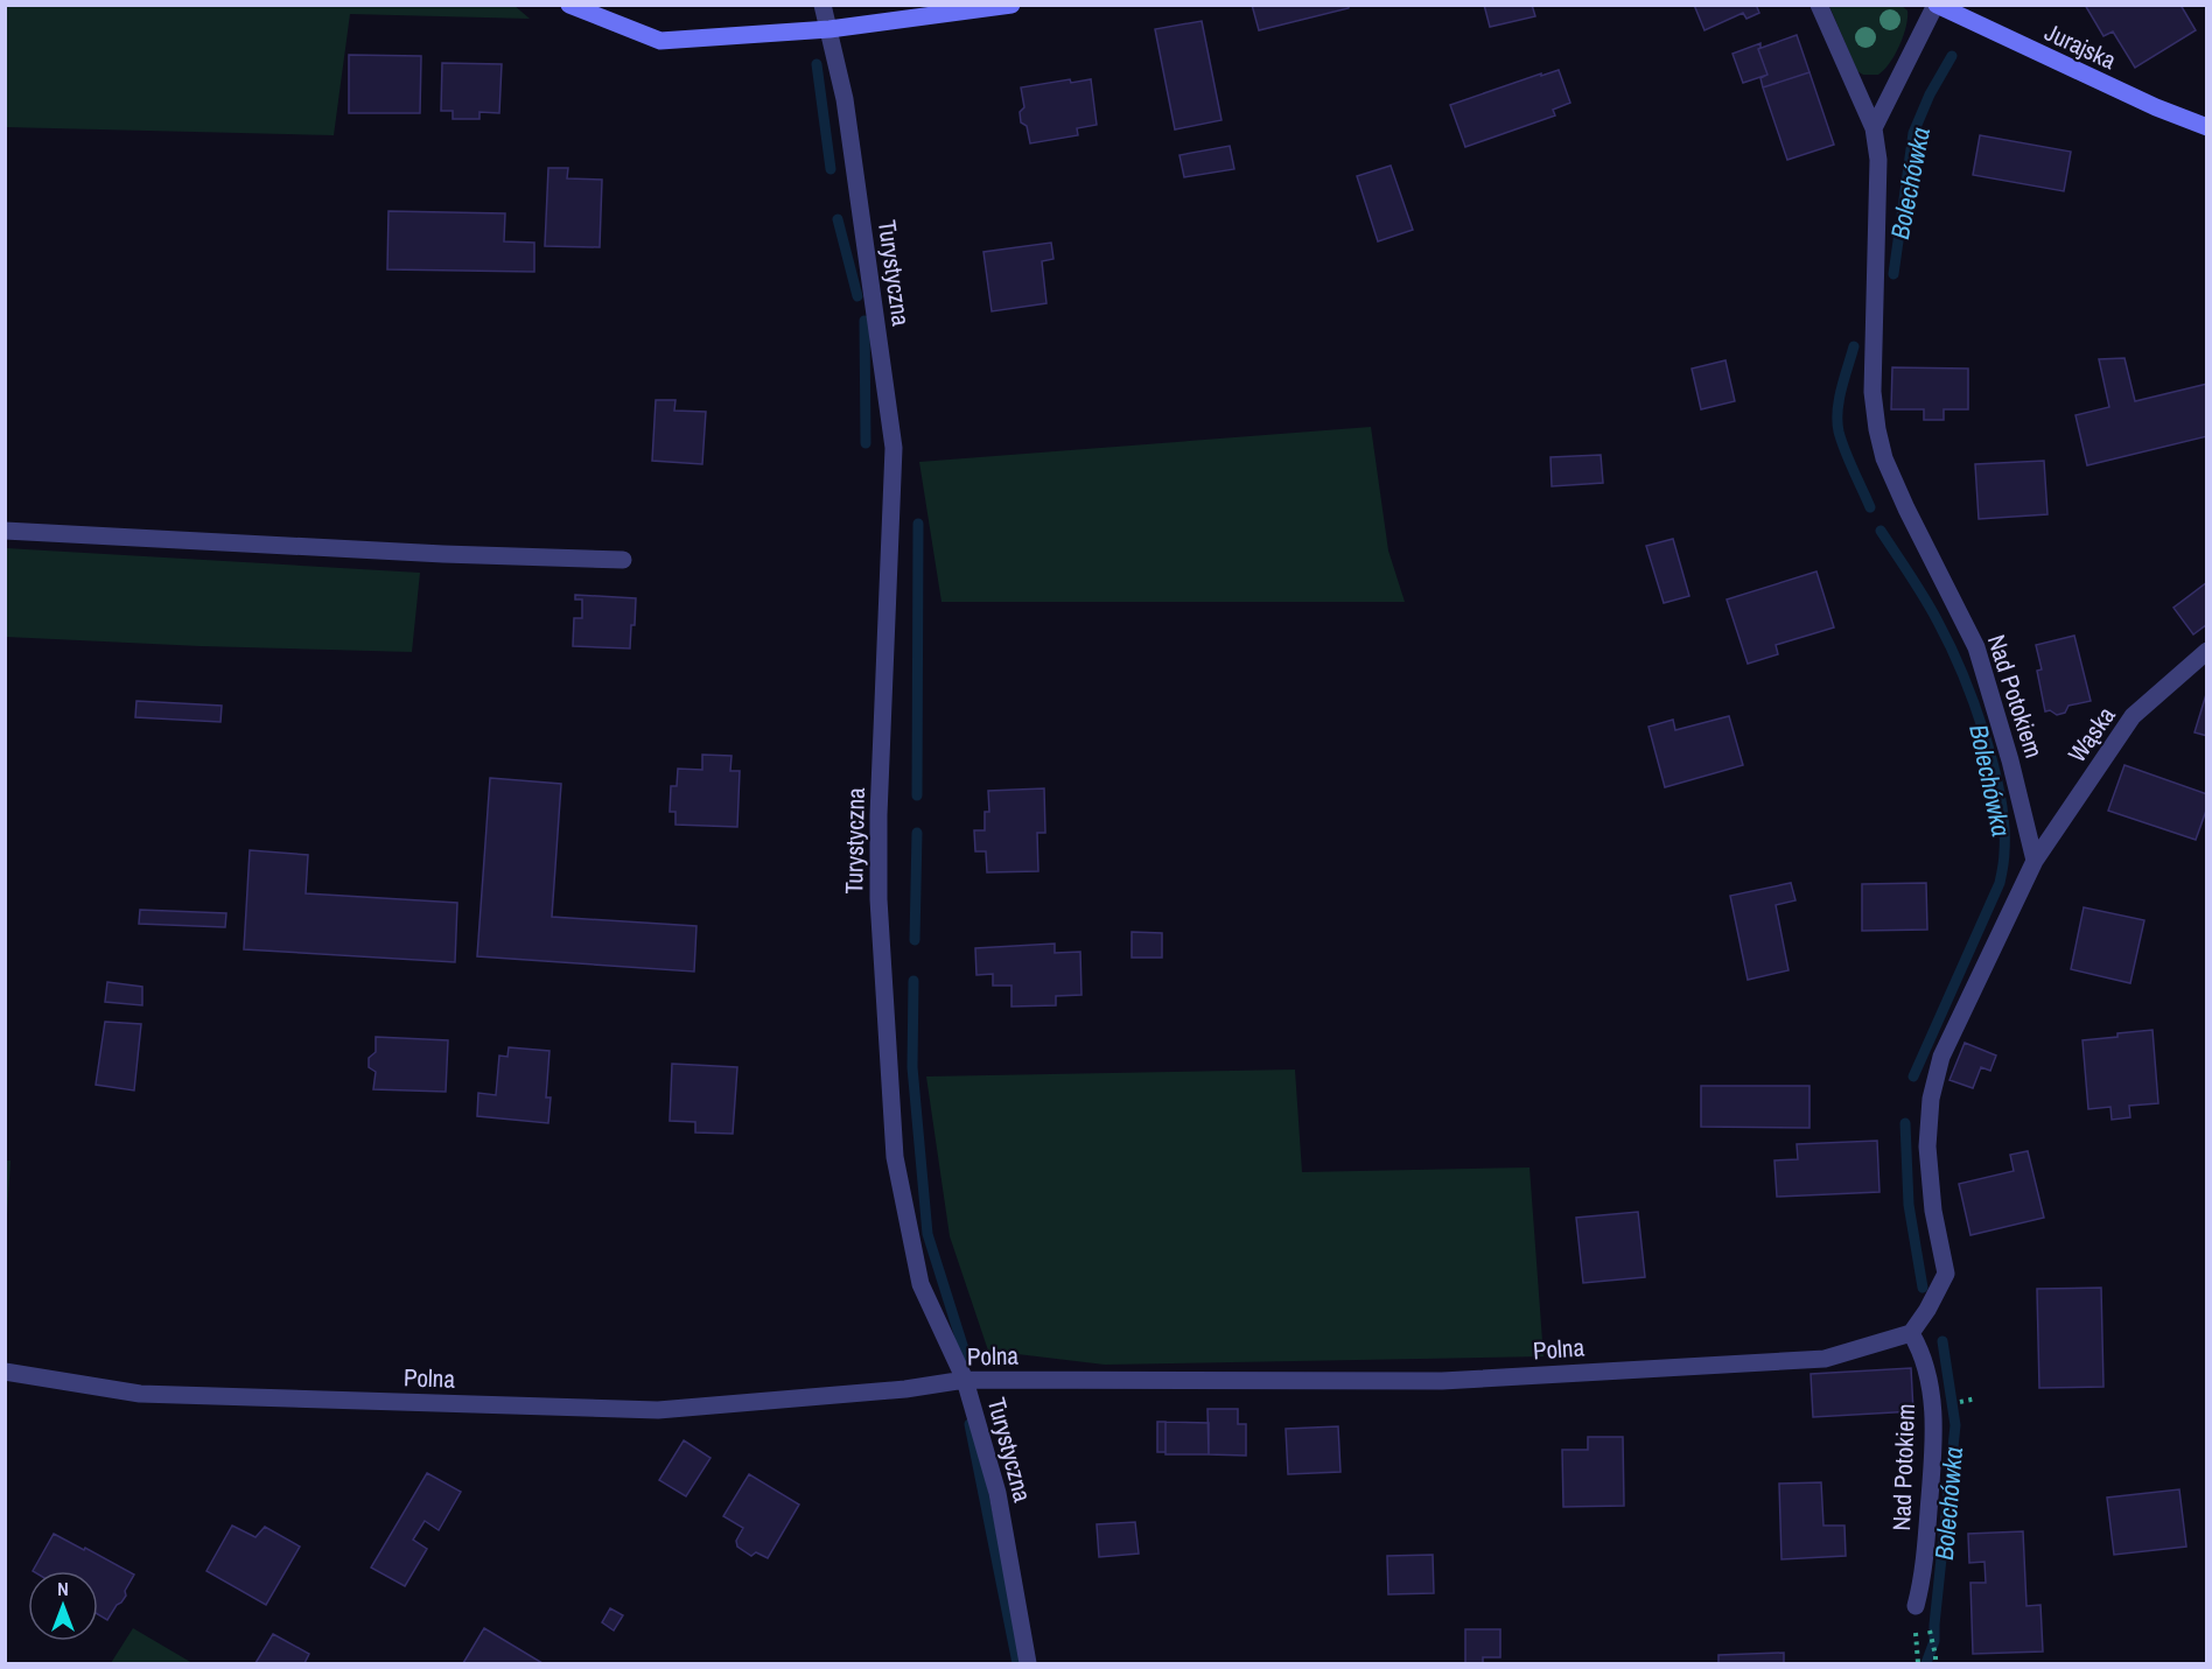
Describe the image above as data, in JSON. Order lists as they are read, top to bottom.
{
  "streets": {
    "street": [
      "Jurajska",
      "Turystyczna",
      "Nad Potokiem",
      "Wąska",
      "Polna"
    ]
  },
  "crossings": [
    ["Turystyczna", "Polna"],
    ["Nad Potokiem", "Wąska"],
    ["Nad Potokiem", "Polna"]
  ],
  "water": ["Bolechówka"],
  "north": "top"
}
